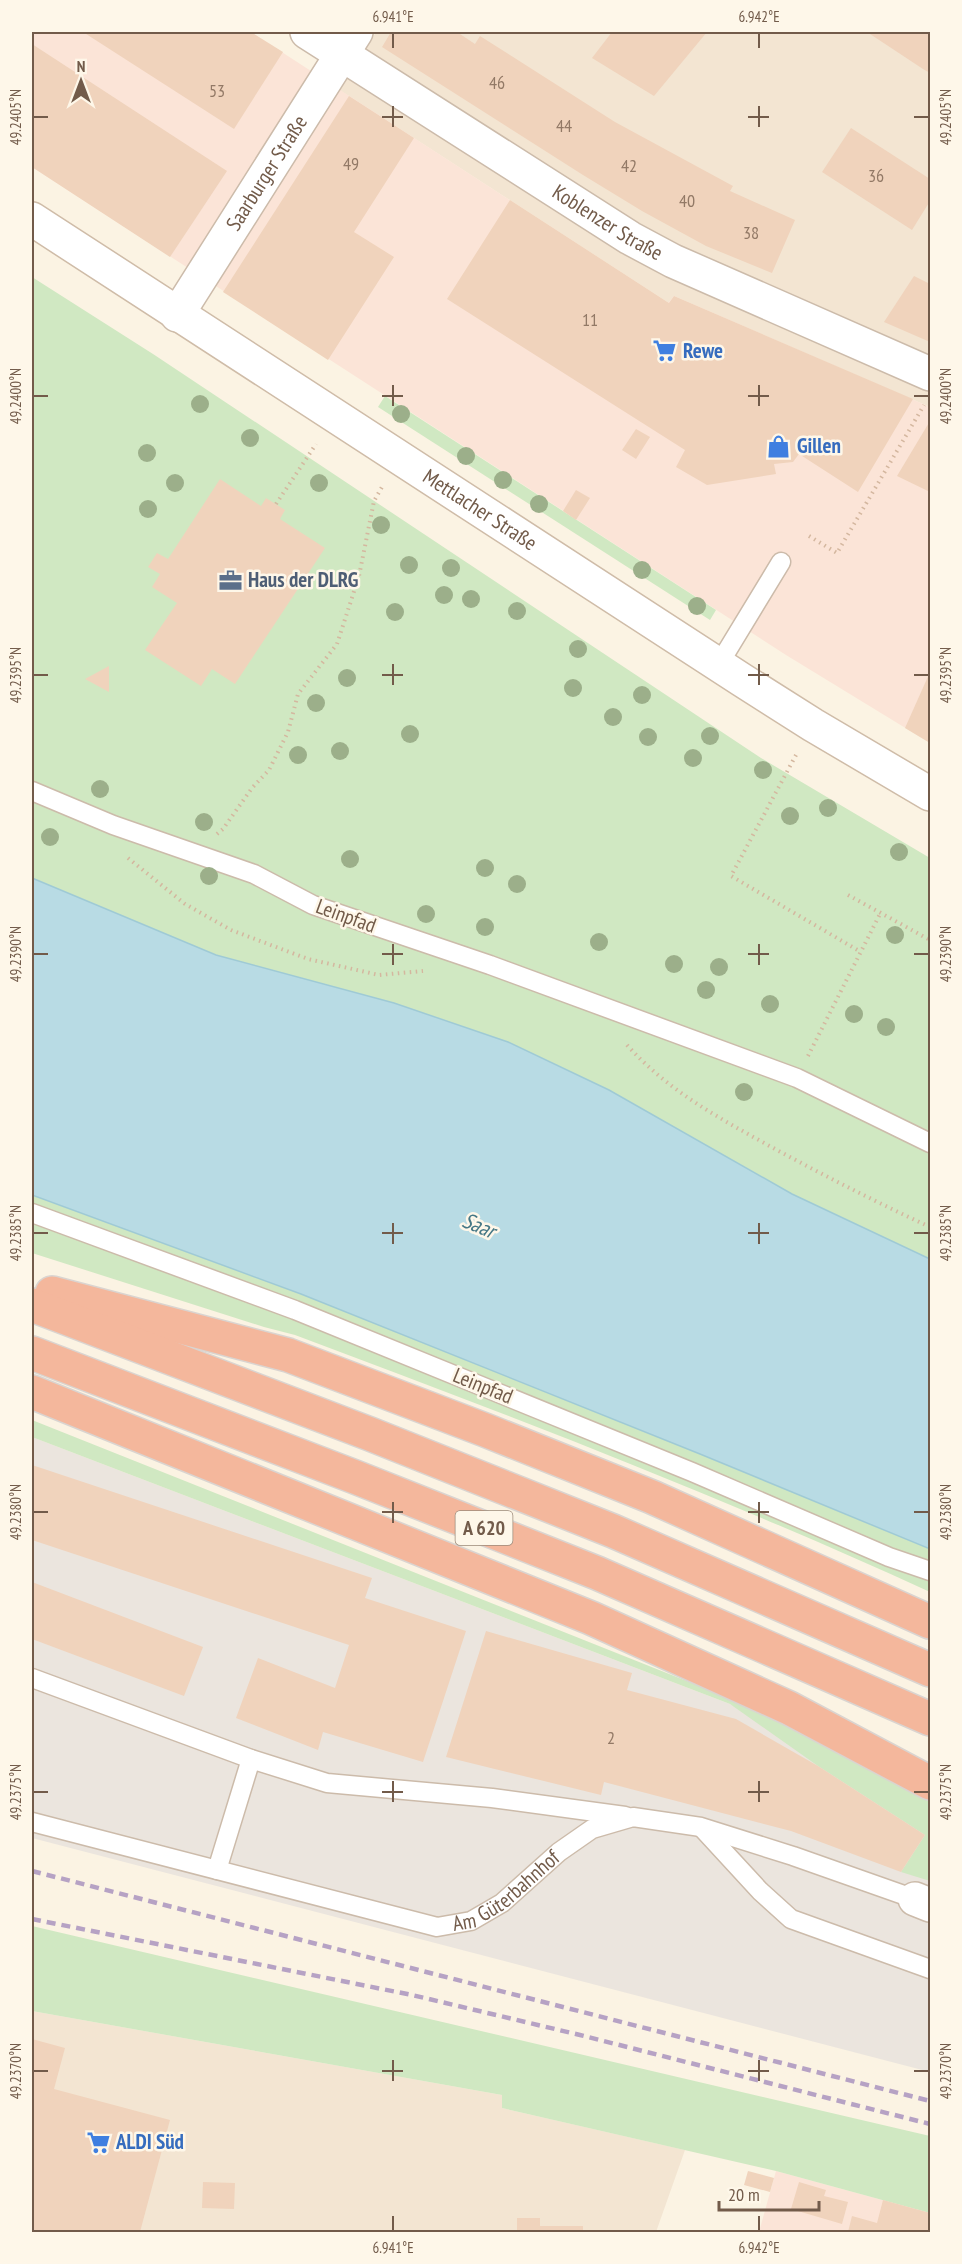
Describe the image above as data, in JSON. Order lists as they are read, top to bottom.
{
  "streets": {
    "highway": ["A 620"],
    "street": ["Saarburger Straße", "Koblenzer Straße", "Mettlacher Straße"],
    "lane": ["Leinpfad", "Am Güterbahnhof"]
  },
  "crossings": [
    ["Saarburger Straße", "Koblenzer Straße"],
    ["Saarburger Straße", "Mettlacher Straße"]
  ],
  "water": ["Saar"],
  "places": {
    "supermarket": ["Rewe", "ALDI Süd"],
    "shop": ["Gillen"],
    "office": ["Haus der DLRG"]
  },
  "house_numbers": [
    "46",
    "53",
    "44",
    "49",
    "42",
    "36",
    "40",
    "38",
    "11",
    "2"
  ],
  "scale_bar": "20 m",
  "north": "top",
  "coordinates": [
    "6.941°E",
    "6.942°E",
    "49.2405°N",
    "49.2400°N",
    "49.2395°N",
    "49.2390°N",
    "49.2385°N",
    "49.2380°N",
    "49.2375°N",
    "49.2370°N"
  ]
}
